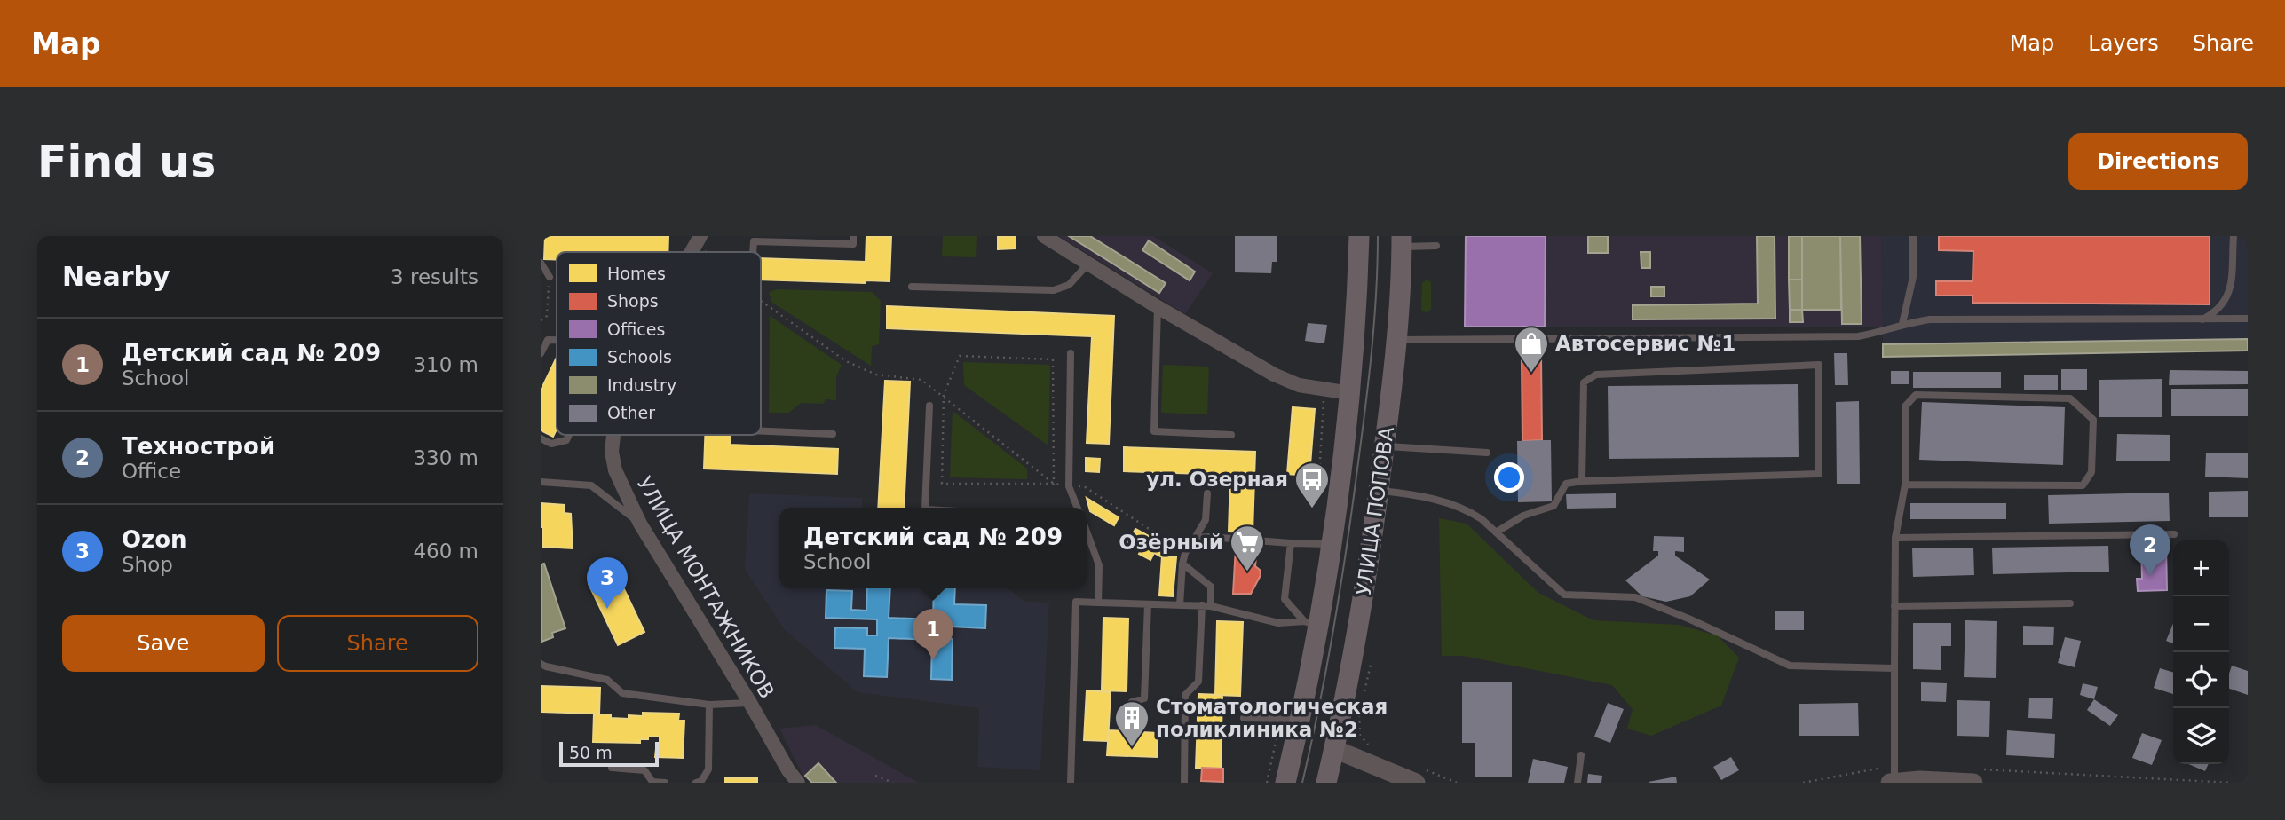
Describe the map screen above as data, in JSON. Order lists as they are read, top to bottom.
{
  "streets": {
    "main road": ["УЛИЦА ПОПОВА"],
    "street": ["УЛИЦА МОНТАЖНИКОВ"]
  },
  "places": {
    "shop": ["Автосервис №1"],
    "bus stop": ["ул. Озерная"],
    "supermarket": ["Озёрный"],
    "building": ["Стоматологическая поликлиника №2"]
  },
  "legend": [
    "Homes",
    "Shops",
    "Offices",
    "Schools",
    "Industry",
    "Other"
  ],
  "scale_bar": "50 m",
  "page": {
    "header": "Map",
    "nav": ["Map", "Layers", "Share"],
    "buttons": [
      "Directions",
      ["Save", "Share"]
    ],
    "title": "Find us",
    "heading": ["Nearby", "3 results"],
    "list": [
      {
        "mark": "1",
        "name": "Детский сад № 209",
        "note": "School",
        "value": "310 m"
      },
      {
        "mark": "2",
        "name": "Технострой",
        "note": "Office",
        "value": "330 m"
      },
      {
        "mark": "3",
        "name": "Ozon",
        "note": "Shop",
        "value": "460 m"
      }
    ],
    "popup": ["Детский сад № 209", "School"],
    "pins": ["2", "3", "1"],
    "map_buttons": ["+", "−"],
    "scale": "50 m"
  }
}
